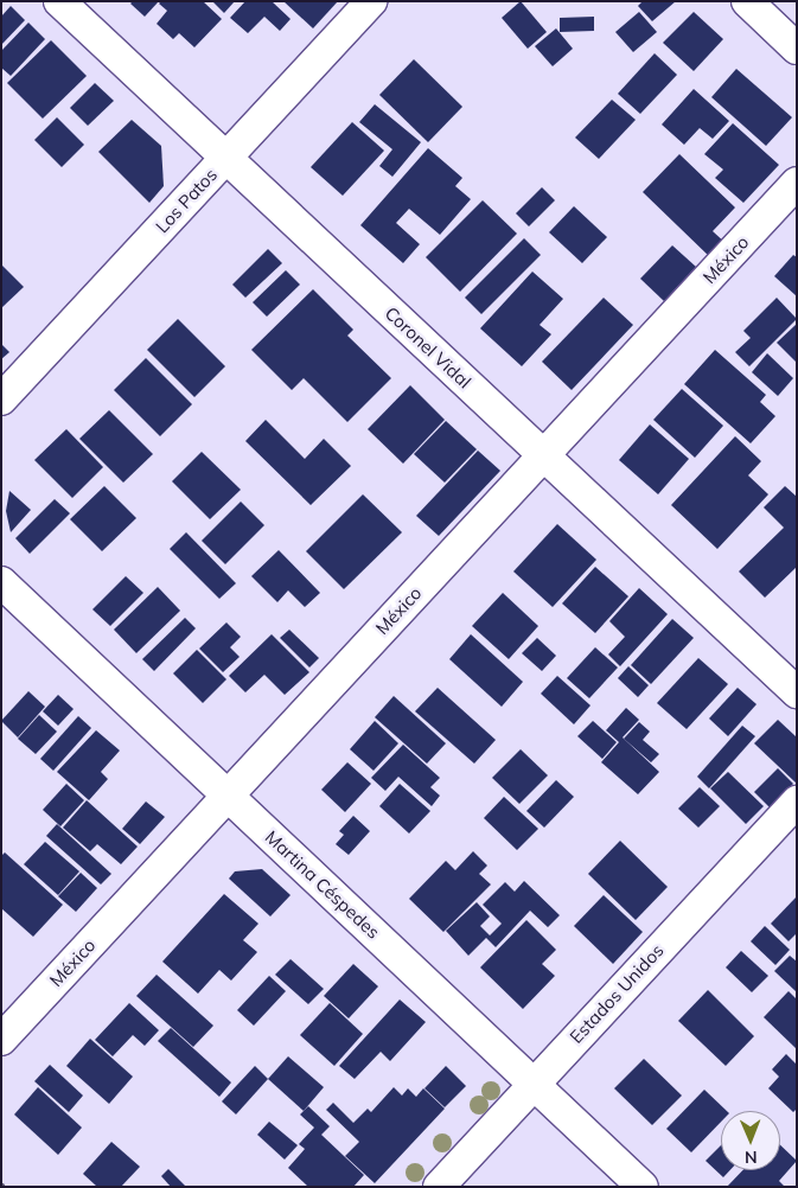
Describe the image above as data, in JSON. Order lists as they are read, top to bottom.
{
  "streets": {
    "street": [
      "Los Patos",
      "México",
      "Coronel Vidal",
      "Martina Céspedes",
      "Estados Unidos"
    ]
  },
  "crossings": [
    ["Los Patos", "Coronel Vidal"],
    ["México", "Coronel Vidal"],
    ["México", "Martina Céspedes"],
    ["Martina Céspedes", "Estados Unidos"]
  ],
  "north": "bottom"
}
